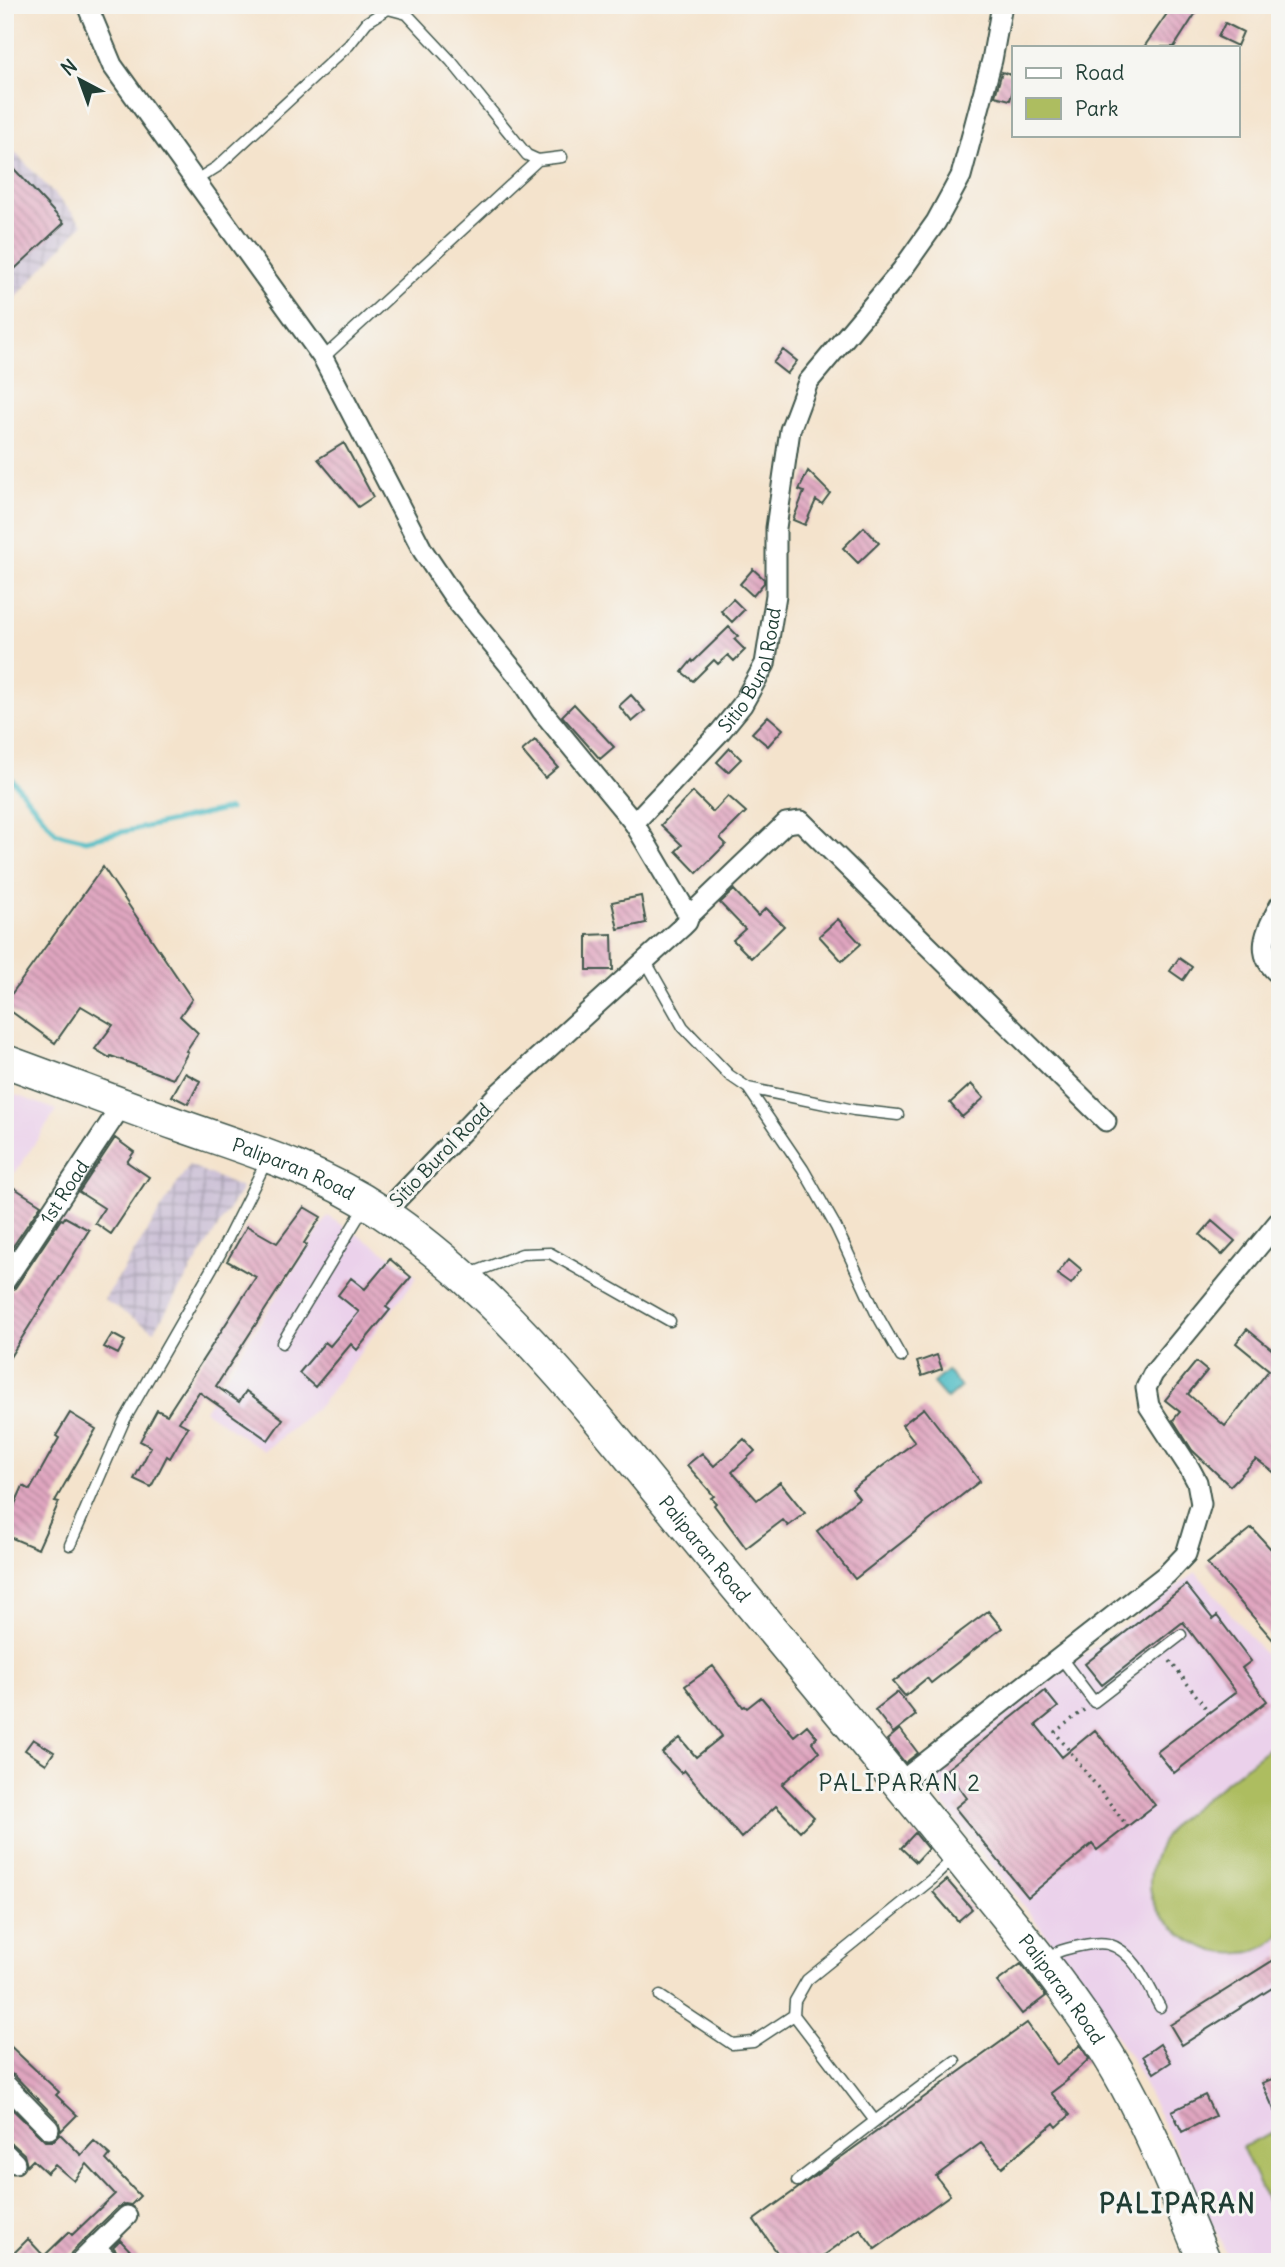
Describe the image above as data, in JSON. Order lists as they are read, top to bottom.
{
  "streets": {
    "main road": ["Paliparan Road"],
    "street": ["Sitio Burol Road", "1st Road"]
  },
  "crossings": [
    ["Sitio Burol Road", "Paliparan Road"],
    ["Paliparan Road", "1st Road"]
  ],
  "districts": ["PALIPARAN 2", "PALIPARAN"],
  "legend": ["Road", "Park"],
  "north": "top left"
}
